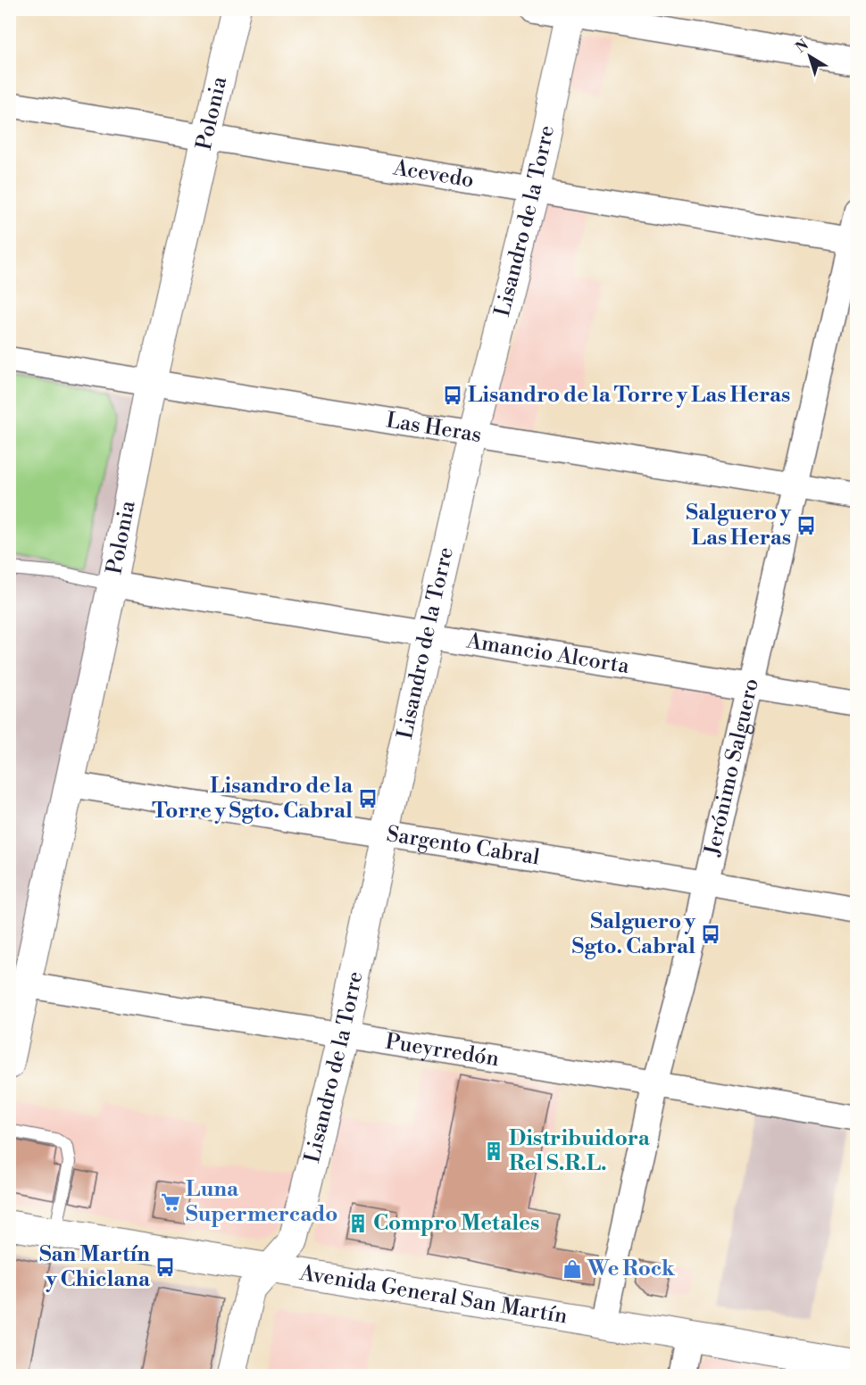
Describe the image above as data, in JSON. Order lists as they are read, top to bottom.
{
  "streets": {
    "street": [
      "Polonia",
      "Acevedo",
      "Lisandro de la Torre",
      "Las Heras",
      "Amancio Alcorta",
      "Jerónimo Salguero",
      "Sargento Cabral",
      "Pueyrredón",
      "Avenida General San Martín"
    ]
  },
  "crossings": [
    ["Polonia", "Acevedo"],
    ["Polonia", "Las Heras"],
    ["Polonia", "Amancio Alcorta"],
    ["Polonia", "Sargento Cabral"],
    ["Polonia", "Pueyrredón"],
    ["Acevedo", "Lisandro de la Torre"],
    ["Acevedo", "Jerónimo Salguero"],
    ["Lisandro de la Torre", "Las Heras"],
    ["Lisandro de la Torre", "Amancio Alcorta"],
    ["Lisandro de la Torre", "Sargento Cabral"],
    ["Lisandro de la Torre", "Pueyrredón"],
    ["Lisandro de la Torre", "Avenida General San Martín"],
    ["Las Heras", "Jerónimo Salguero"],
    ["Amancio Alcorta", "Jerónimo Salguero"],
    ["Jerónimo Salguero", "Sargento Cabral"],
    ["Jerónimo Salguero", "Pueyrredón"],
    ["Jerónimo Salguero", "Avenida General San Martín"]
  ],
  "places": {
    "bus stop": [
      "Lisandro de la Torre y Las Heras",
      "Salguero y Las Heras",
      "Lisandro de la Torre y Sgto. Cabral",
      "Salguero y Sgto. Cabral",
      "San Martín y Chiclana"
    ],
    "building": ["Distribuidora Rel S.R.L.", "Compro Metales"],
    "supermarket": ["Luna Supermercado"],
    "shop": ["We Rock"]
  },
  "north": "top left"
}
